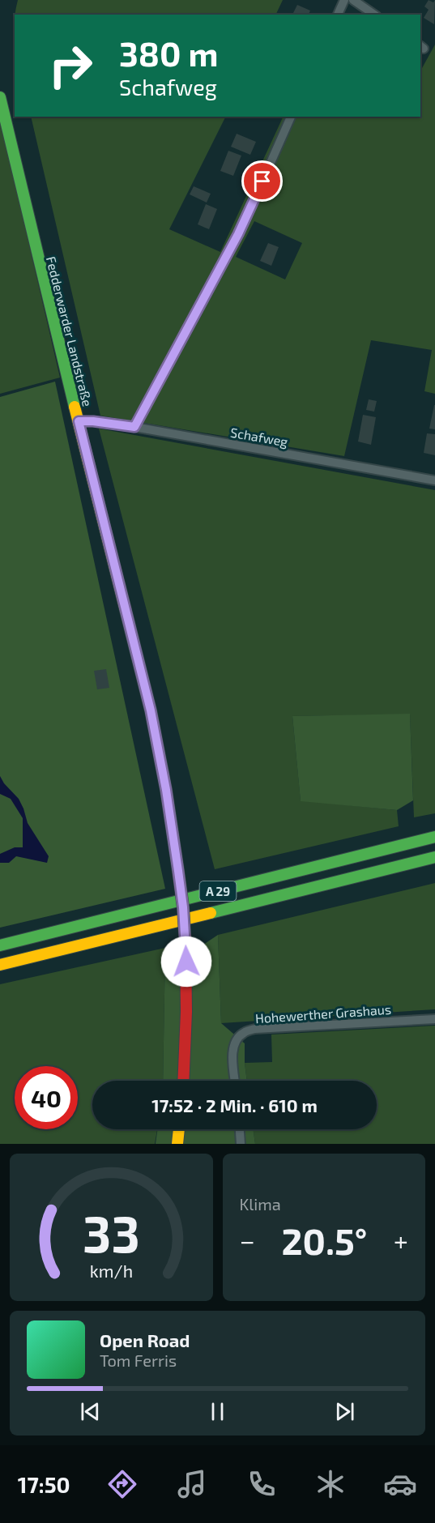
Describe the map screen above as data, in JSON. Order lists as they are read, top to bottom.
{
  "streets": {
    "main road": ["Fedderwarder Landstraße", "A 29"],
    "street": ["Schafweg", "Hohewerther Grashaus"]
  },
  "crossings": [
    ["Fedderwarder Landstraße", "Schafweg"]
  ],
  "page": {
    "turn": ["380 m", "Schafweg"],
    "limit": "40",
    "trip": "17:52 · 2 Min. · 610 m",
    "tile": "Klima",
    "heat": ["−", "20.5°", "+"],
    "song": ["Open Road", "Tom Ferris"],
    "tabs": "17:50",
    "gauge": ["33", "km/h"]
  }
}
